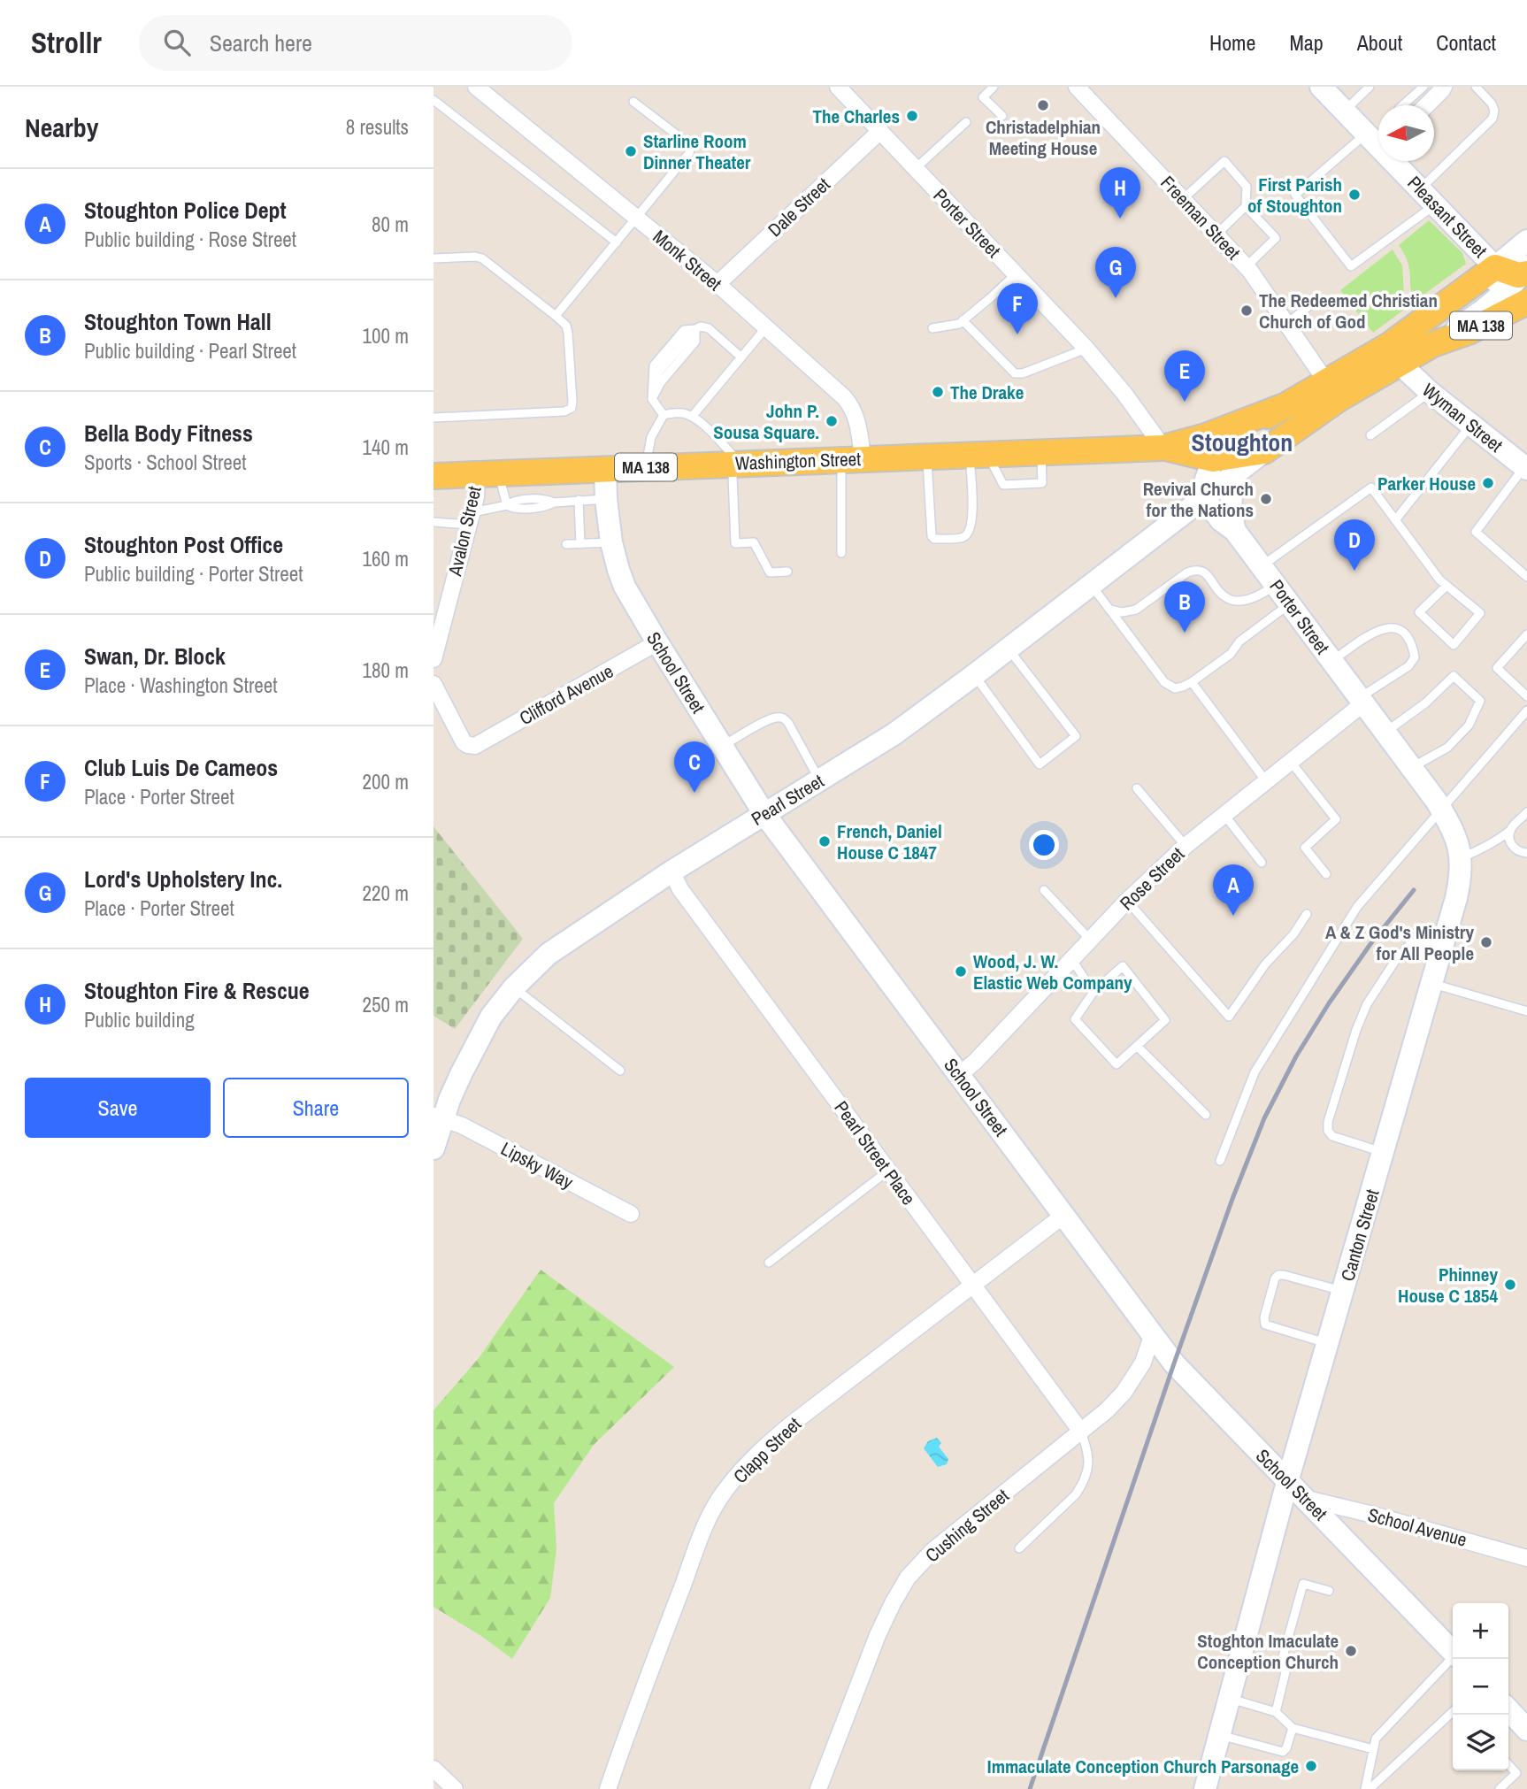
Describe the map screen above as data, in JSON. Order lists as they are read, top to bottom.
{
  "streets": {
    "main road": [
      "Pleasant Street",
      "Porter Street",
      "MA 138",
      "Wyman Street",
      "Washington Street",
      "School Street",
      "Pearl Street",
      "Canton Street"
    ],
    "street": [
      "Dale Street",
      "Freeman Street",
      "Monk Street",
      "Avalon Street",
      "Clifford Avenue",
      "Rose Street",
      "Pearl Street Place",
      "Lipsky Way",
      "Clapp Street",
      "Cushing Street",
      "School Avenue"
    ]
  },
  "crossings": [
    ["Dale Street", "Porter Street"],
    ["Dale Street", "Monk Street"],
    ["Pleasant Street", "Washington Street"],
    ["Freeman Street", "Washington Street"],
    ["Porter Street", "Washington Street"],
    ["Porter Street", "Pearl Street"],
    ["Porter Street", "Rose Street"],
    ["Porter Street", "Canton Street"],
    ["Monk Street", "Washington Street"],
    ["Wyman Street", "Washington Street"],
    ["Washington Street", "Avalon Street"],
    ["Washington Street", "School Street"],
    ["Washington Street", "Pearl Street"],
    ["School Street", "Clifford Avenue"],
    ["School Street", "Pearl Street"],
    ["School Street", "Rose Street"],
    ["School Street", "Canton Street"],
    ["School Street", "Clapp Street"],
    ["School Street", "Cushing Street"],
    ["School Street", "School Avenue"],
    ["Pearl Street", "Pearl Street Place"],
    ["Pearl Street", "Lipsky Way"],
    ["Rose Street", "Canton Street"],
    ["Pearl Street Place", "Clapp Street"],
    ["Pearl Street Place", "Cushing Street"]
  ],
  "districts": ["Stoughton"],
  "places": [
    "Christadelphian Meeting House",
    "The Charles",
    "Starline Room Dinner Theater",
    "First Parish of Stoughton",
    "The Redeemed Christian Church of God",
    "The Drake",
    "John P. Sousa Square.",
    "Parker House",
    "Revival Church for the Nations",
    "French, Daniel House C 1847",
    "A & Z God's Ministry for All People",
    "Wood, J. W. Elastic Web Company",
    "Phinney House C 1854",
    "Stoghton Imaculate Conception Church",
    "Immaculate Conception Church Parsonage"
  ],
  "north": "left",
  "page": {
    "header": "Strollr",
    "search": "Search here",
    "nav": [
      "Home",
      "Map",
      "About",
      "Contact"
    ],
    "heading": ["Nearby", "8 results"],
    "list": [
      {
        "mark": "A",
        "name": "Stoughton Police Dept",
        "note": "Public building · Rose Street",
        "value": "80 m"
      },
      {
        "mark": "B",
        "name": "Stoughton Town Hall",
        "note": "Public building · Pearl Street",
        "value": "100 m"
      },
      {
        "mark": "C",
        "name": "Bella Body Fitness",
        "note": "Sports · School Street",
        "value": "140 m"
      },
      {
        "mark": "D",
        "name": "Stoughton Post Office",
        "note": "Public building · Porter Street",
        "value": "160 m"
      },
      {
        "mark": "E",
        "name": "Swan, Dr. Block",
        "note": "Place · Washington Street",
        "value": "180 m"
      },
      {
        "mark": "F",
        "name": "Club Luis De Cameos",
        "note": "Place · Porter Street",
        "value": "200 m"
      },
      {
        "mark": "G",
        "name": "Lord's Upholstery Inc.",
        "note": "Place · Porter Street",
        "value": "220 m"
      },
      {
        "mark": "H",
        "name": "Stoughton Fire & Rescue",
        "note": "Public building",
        "value": "250 m"
      }
    ],
    "pins": [
      "H",
      "G",
      "F",
      "E",
      "D",
      "B",
      "C",
      "A"
    ],
    "buttons": ["Save", "Share"],
    "map_buttons": ["+", "−"]
  }
}
